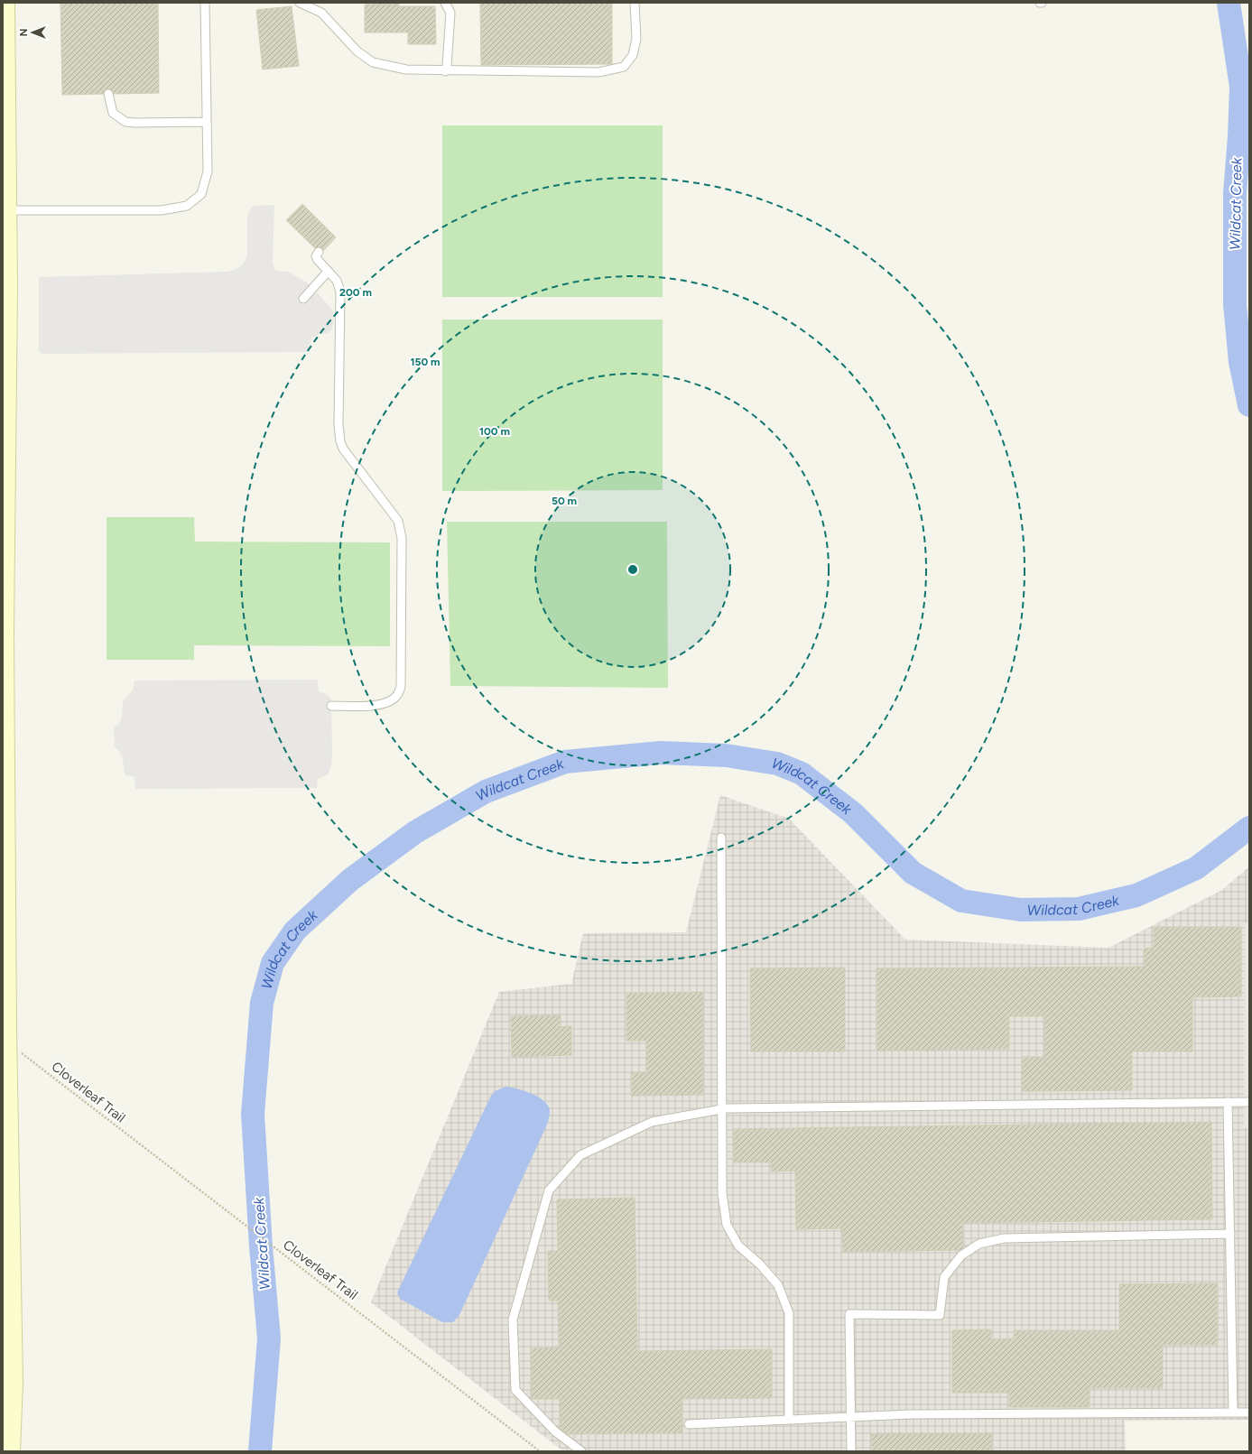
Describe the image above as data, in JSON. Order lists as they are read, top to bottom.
{
  "streets": {
    "path": ["Cloverleaf Trail"]
  },
  "water": ["Wildcat Creek"],
  "north": "left",
  "rings": [
    "200 m",
    "150 m",
    "100 m",
    "50 m"
  ]
}
